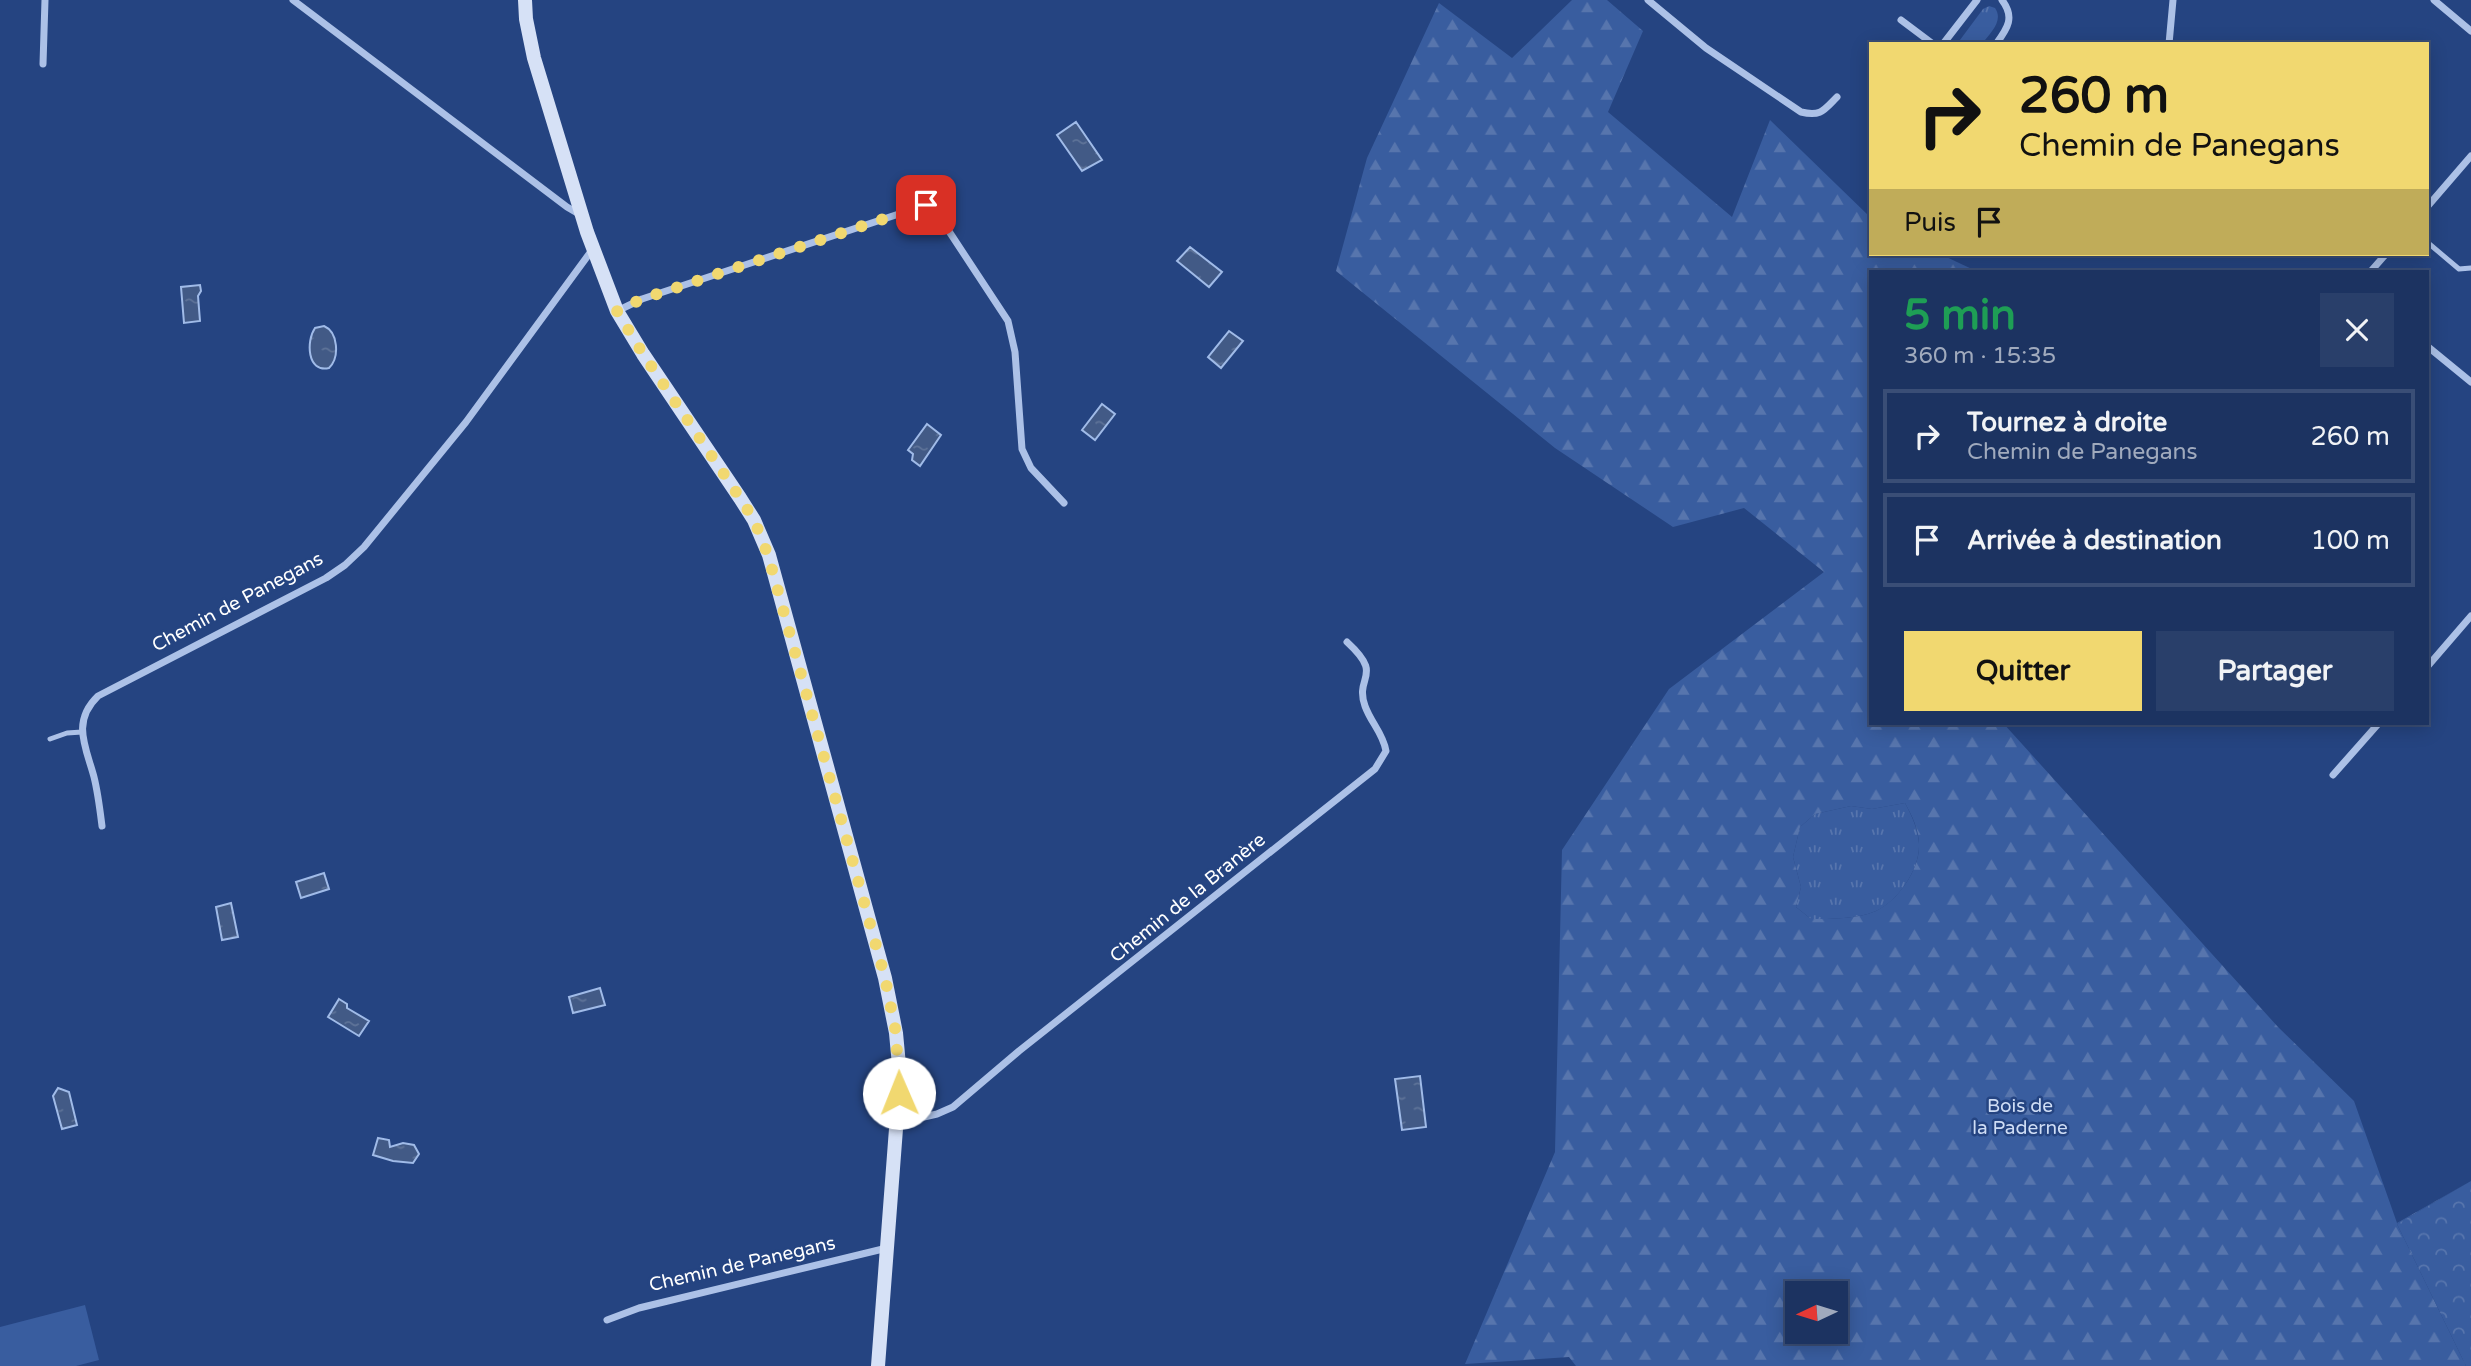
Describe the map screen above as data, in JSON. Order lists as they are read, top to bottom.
{
  "streets": {
    "street": ["Chemin de Panegans", "Chemin de la Branère"]
  },
  "parks": ["Bois de la Paderne"],
  "north": "left",
  "page": {
    "turn": ["260 m", "Chemin de Panegans"],
    "then": "Puis",
    "heading": ["5 min", "360 m · 15:35"],
    "list": [
      {
        "name": "Tournez à droite",
        "note": "Chemin de Panegans",
        "value": "260 m"
      },
      {
        "name": "Arrivée à destination",
        "value": "100 m"
      }
    ],
    "buttons": ["Quitter", "Partager"]
  }
}
